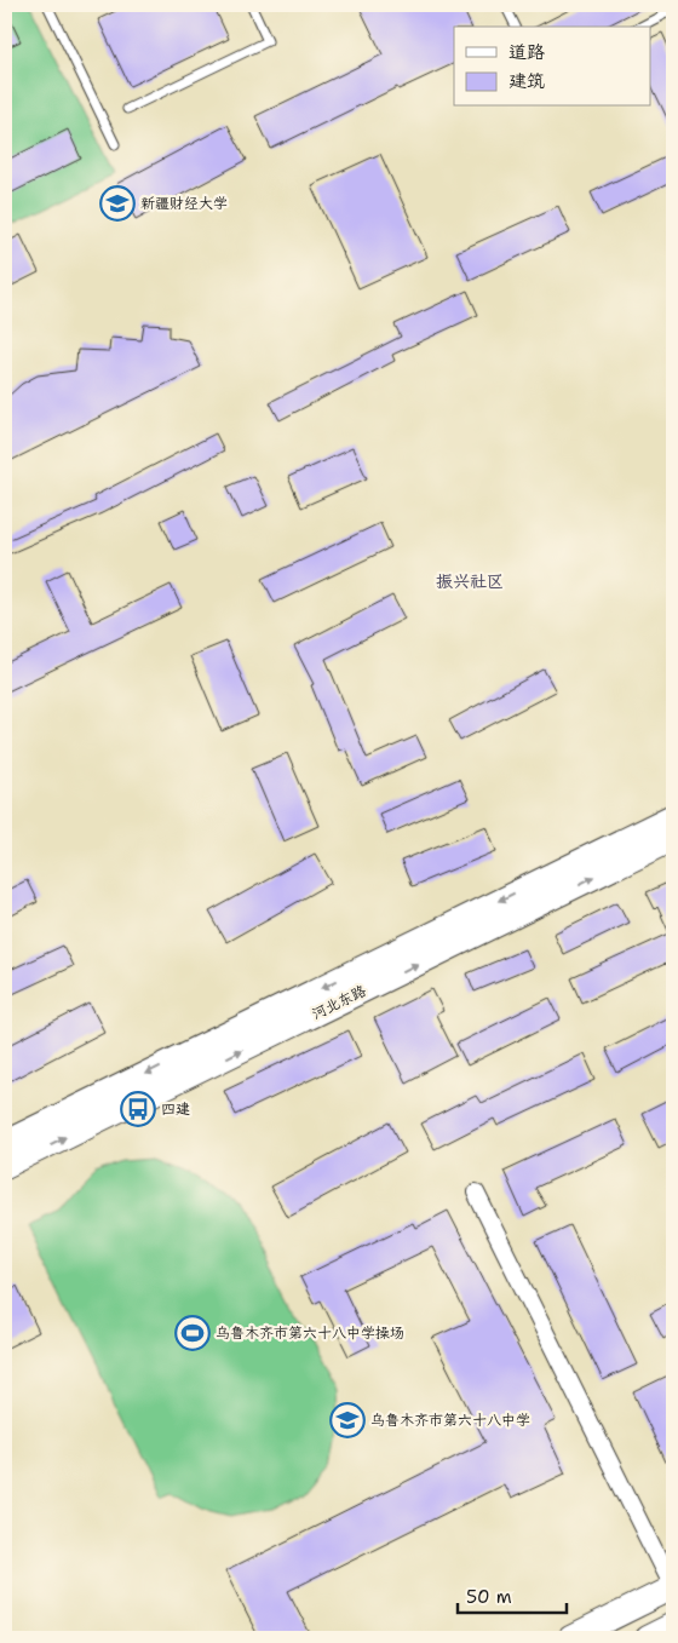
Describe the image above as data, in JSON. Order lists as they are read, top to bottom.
{
  "streets": {
    "main road": ["河北东路"]
  },
  "districts": ["振兴社区"],
  "places": {
    "school or university": ["新疆财经大学", "乌鲁木齐市第六十八中学"],
    "bus stop": ["四建"],
    "sports": ["乌鲁木齐市第六十八中学操场"]
  },
  "legend": ["道路", "建筑"],
  "scale_bar": "50 m"
}
